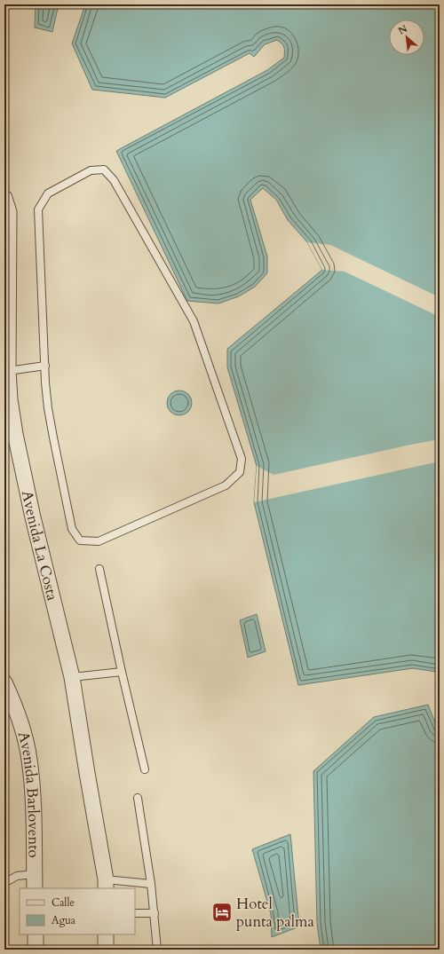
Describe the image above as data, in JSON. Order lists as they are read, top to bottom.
{
  "streets": {
    "street": ["Avenida La Costa", "Avenida Barlovento"]
  },
  "places": {
    "hotel": ["Hotel punta palma"]
  },
  "legend": ["Calle", "Agua"],
  "north": "top left"
}
